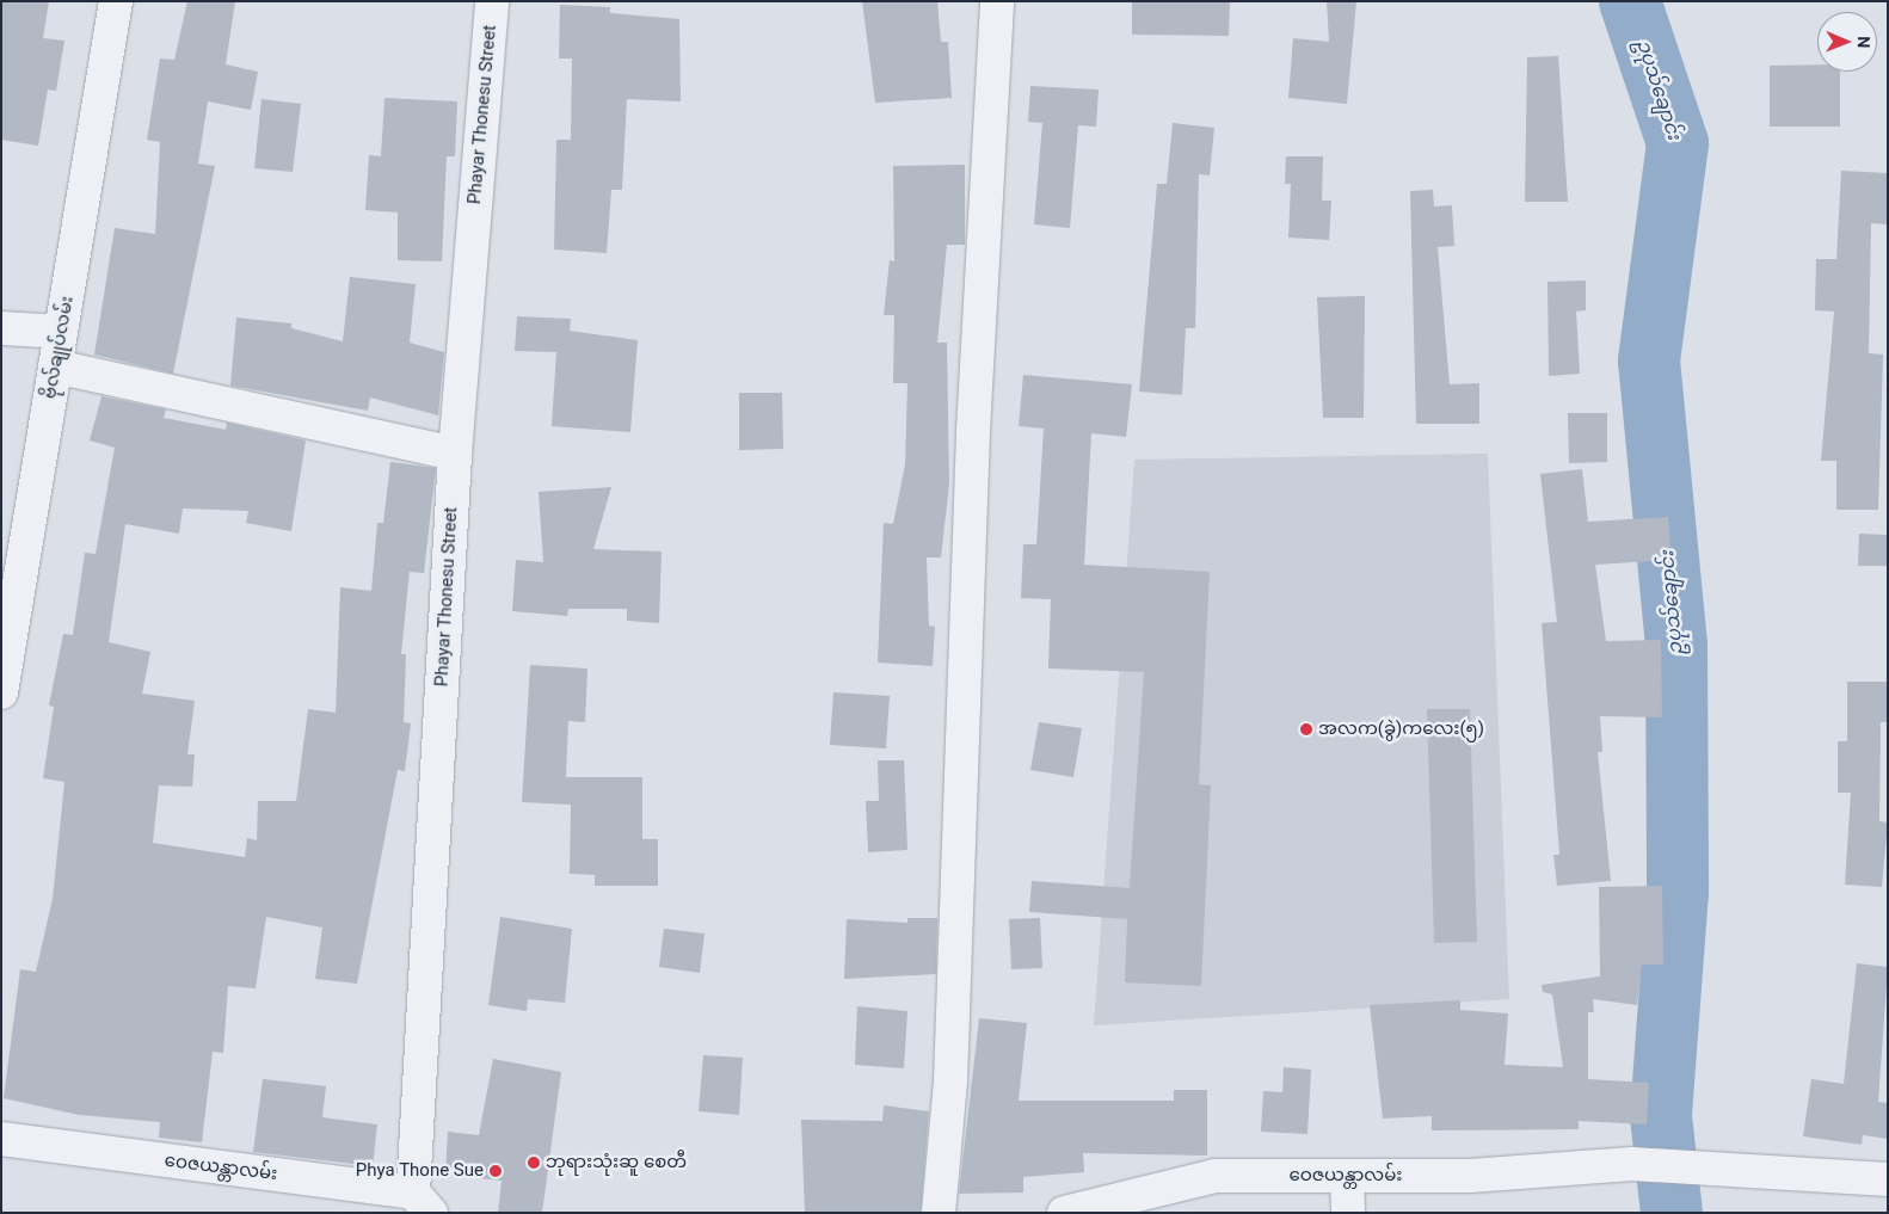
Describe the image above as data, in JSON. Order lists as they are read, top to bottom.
{
  "streets": {
    "street": ["Phayar Thonesu Street", "ဗိုလ်ချုပ်လမ်း", "ဝေဇယန္တာလမ်း"]
  },
  "crossings": [
    ["Phayar Thonesu Street", "ဝေဇယန္တာလမ်း"]
  ],
  "water": ["ဥပုသ်ချောင်း"],
  "places": ["အလက(ခွဲ)ကလေး(၅)", "ဘုရားသုံးဆူ စေတီ", "Phya Thone Sue"],
  "north": "right"
}
